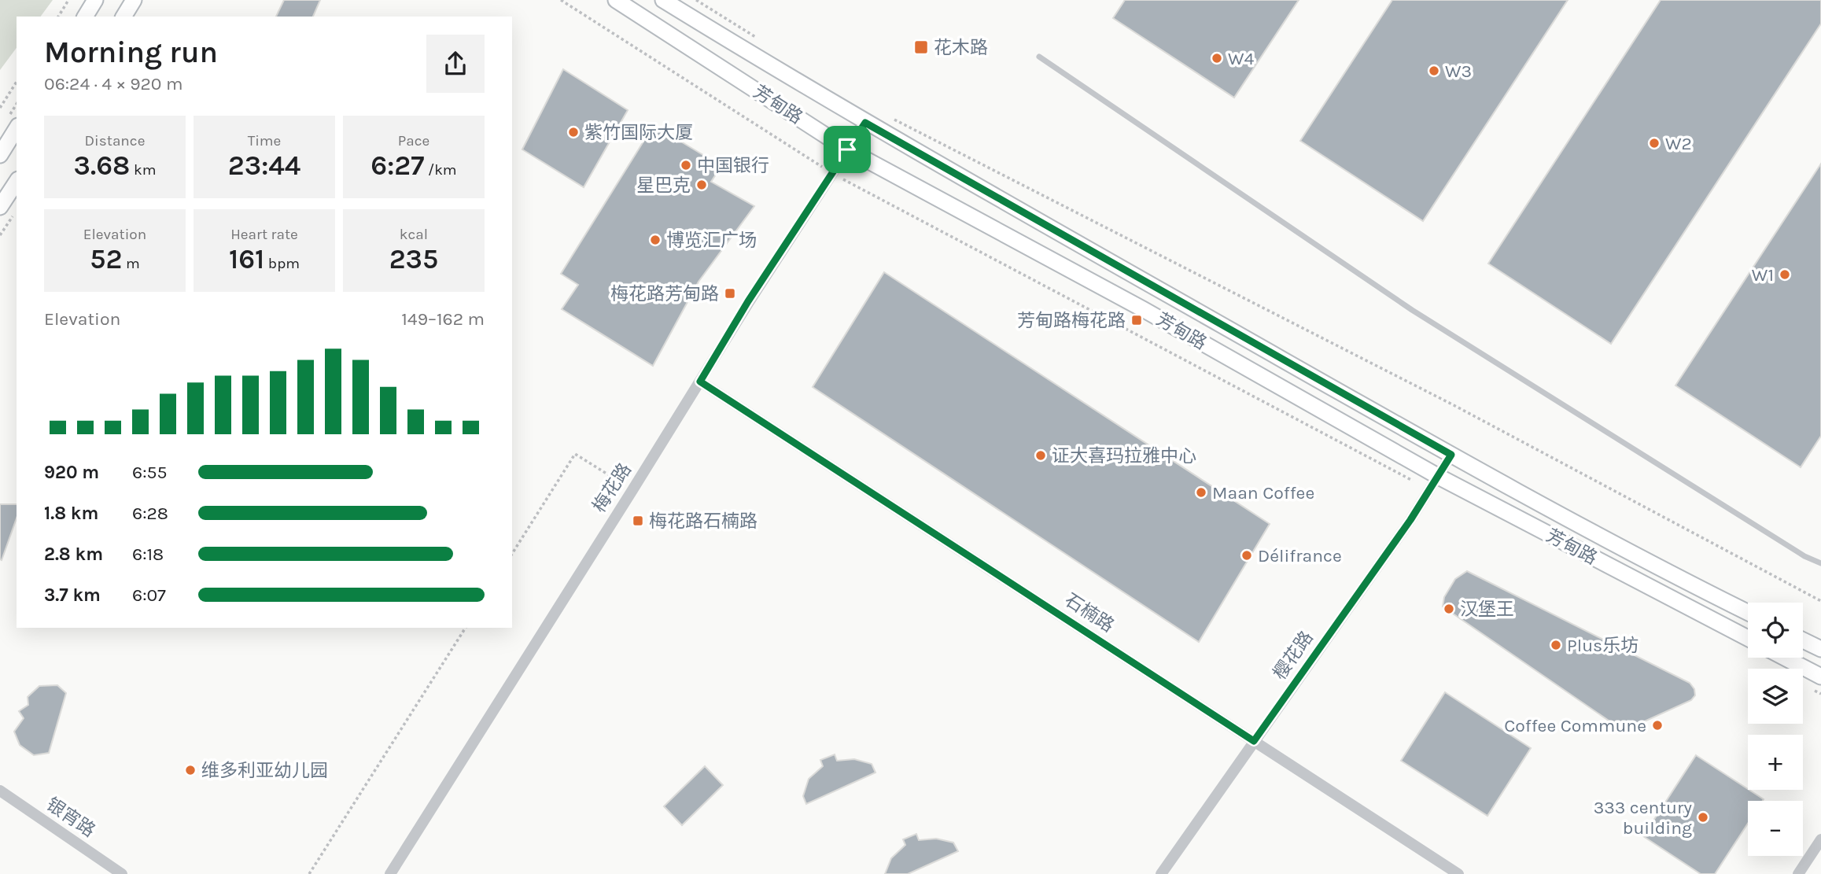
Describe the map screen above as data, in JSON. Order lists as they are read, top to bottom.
{
  "streets": {
    "main road": ["芳甸路"],
    "street": [
      "梅花路",
      "石楠路",
      "樱花路",
      "银宵路"
    ]
  },
  "crossings": [
    ["芳甸路", "梅花路"],
    ["芳甸路", "樱花路"],
    ["梅花路", "石楠路"],
    ["石楠路", "樱花路"]
  ],
  "places": {
    "transit": [
      "花木路",
      "梅花路芳甸路",
      "芳甸路梅花路",
      "梅花路石楠路"
    ],
    "other": [
      "W4",
      "W3",
      "紫竹国际大厦",
      "W2",
      "中国银行",
      "星巴克",
      "博览汇广场",
      "W1",
      "证大喜玛拉雅中心",
      "Maan Coffee",
      "Délifrance",
      "汉堡王",
      "Plus乐坊",
      "Coffee Commune",
      "维多利亚幼儿园",
      "333 century building"
    ]
  },
  "page": {
    "heading": ["Morning run", "06:24 · 4 × 920 m"],
    "stats": [
      ["Distance", "3.68 km"],
      ["Time", "23:44"],
      ["Pace", "6:27 /km"],
      ["Elevation", "52 m"],
      ["Heart rate", "161 bpm"],
      ["kcal", "235"]
    ],
    "chart": ["Elevation", "149–162 m"],
    "list": [
      {
        "name": "920 m",
        "note": "6:55"
      },
      {
        "name": "1.8 km",
        "note": "6:28"
      },
      {
        "name": "2.8 km",
        "note": "6:18"
      },
      {
        "name": "3.7 km",
        "note": "6:07"
      }
    ],
    "map_buttons": ["+", "−"]
  }
}
